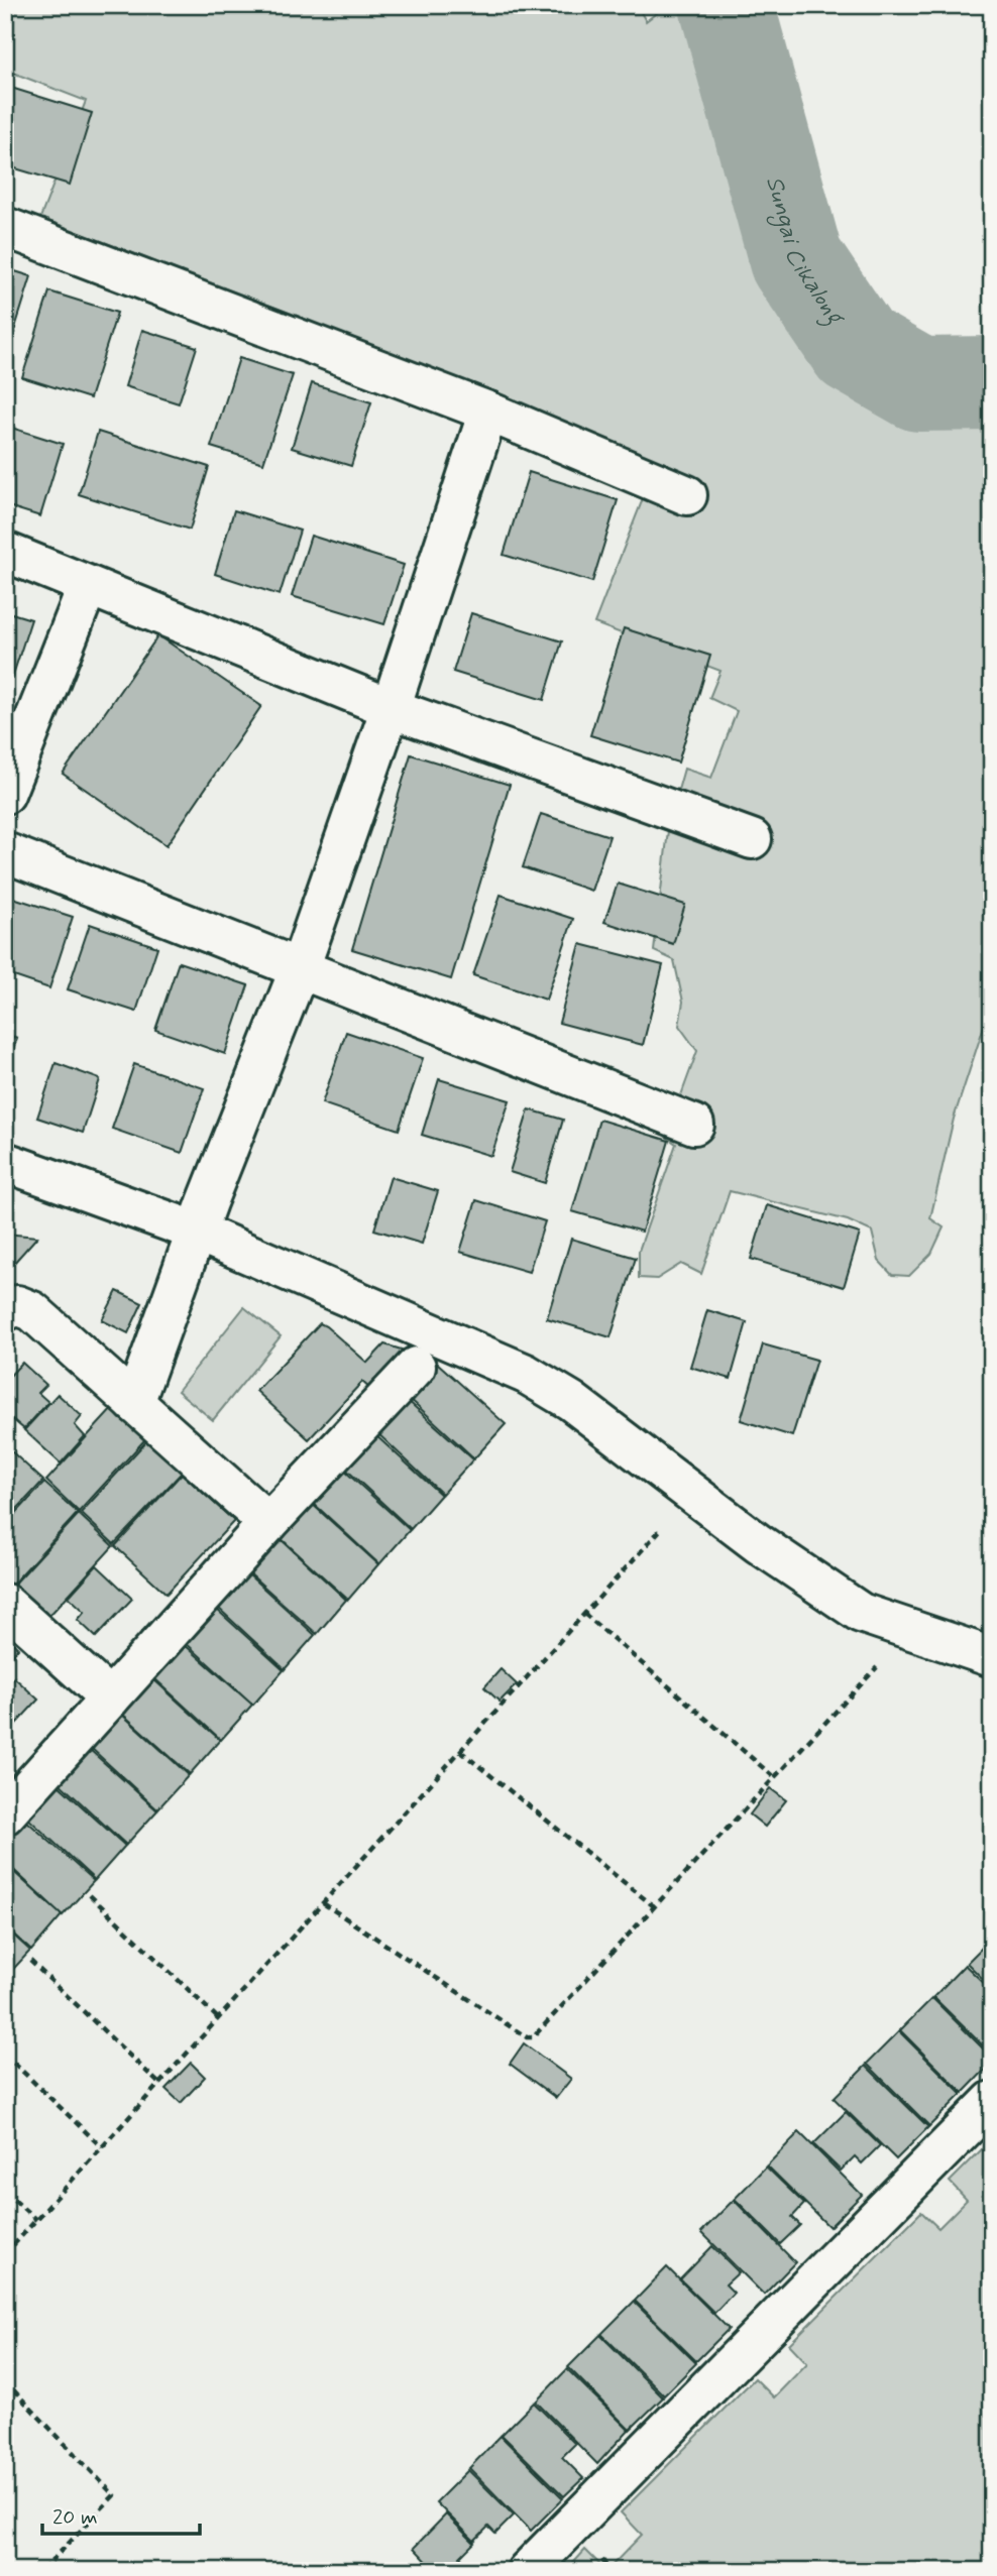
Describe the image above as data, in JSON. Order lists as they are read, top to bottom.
{
  "water": ["Sungai Cikalong"],
  "scale_bar": "20 m"
}
